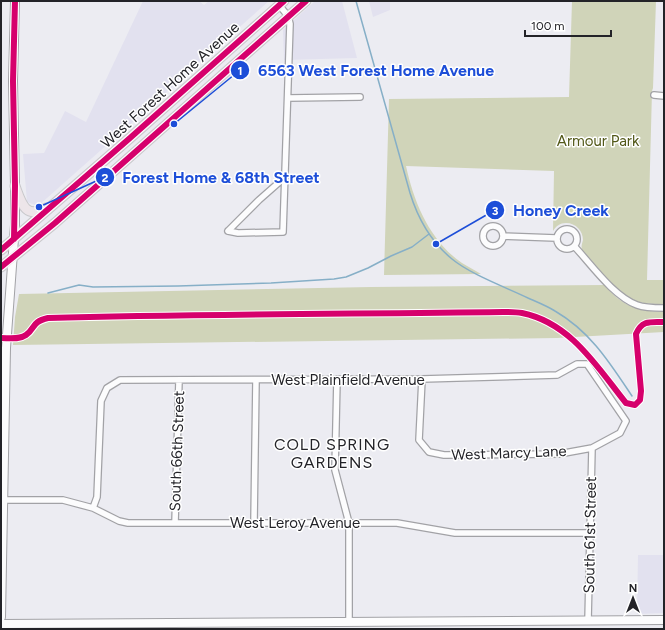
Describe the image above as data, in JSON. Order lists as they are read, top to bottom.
{
  "streets": {
    "main road": ["West Forest Home Avenue"],
    "street": [
      "West Plainfield Avenue",
      "South 66th Street",
      "West Marcy Lane",
      "West Leroy Avenue",
      "South 61st Street"
    ]
  },
  "crossings": [
    ["West Plainfield Avenue", "South 66th Street"],
    ["West Plainfield Avenue", "West Marcy Lane"],
    ["West Plainfield Avenue", "West Leroy Avenue"],
    ["South 66th Street", "West Leroy Avenue"],
    ["West Marcy Lane", "South 61st Street"],
    ["West Leroy Avenue", "South 61st Street"]
  ],
  "districts": ["COLD SPRING GARDENS"],
  "parks": ["Armour Park"],
  "places": ["6563 West Forest Home Avenue", "Forest Home & 68th Street", "Honey Creek"],
  "scale_bar": "100 m",
  "north": "top"
}
